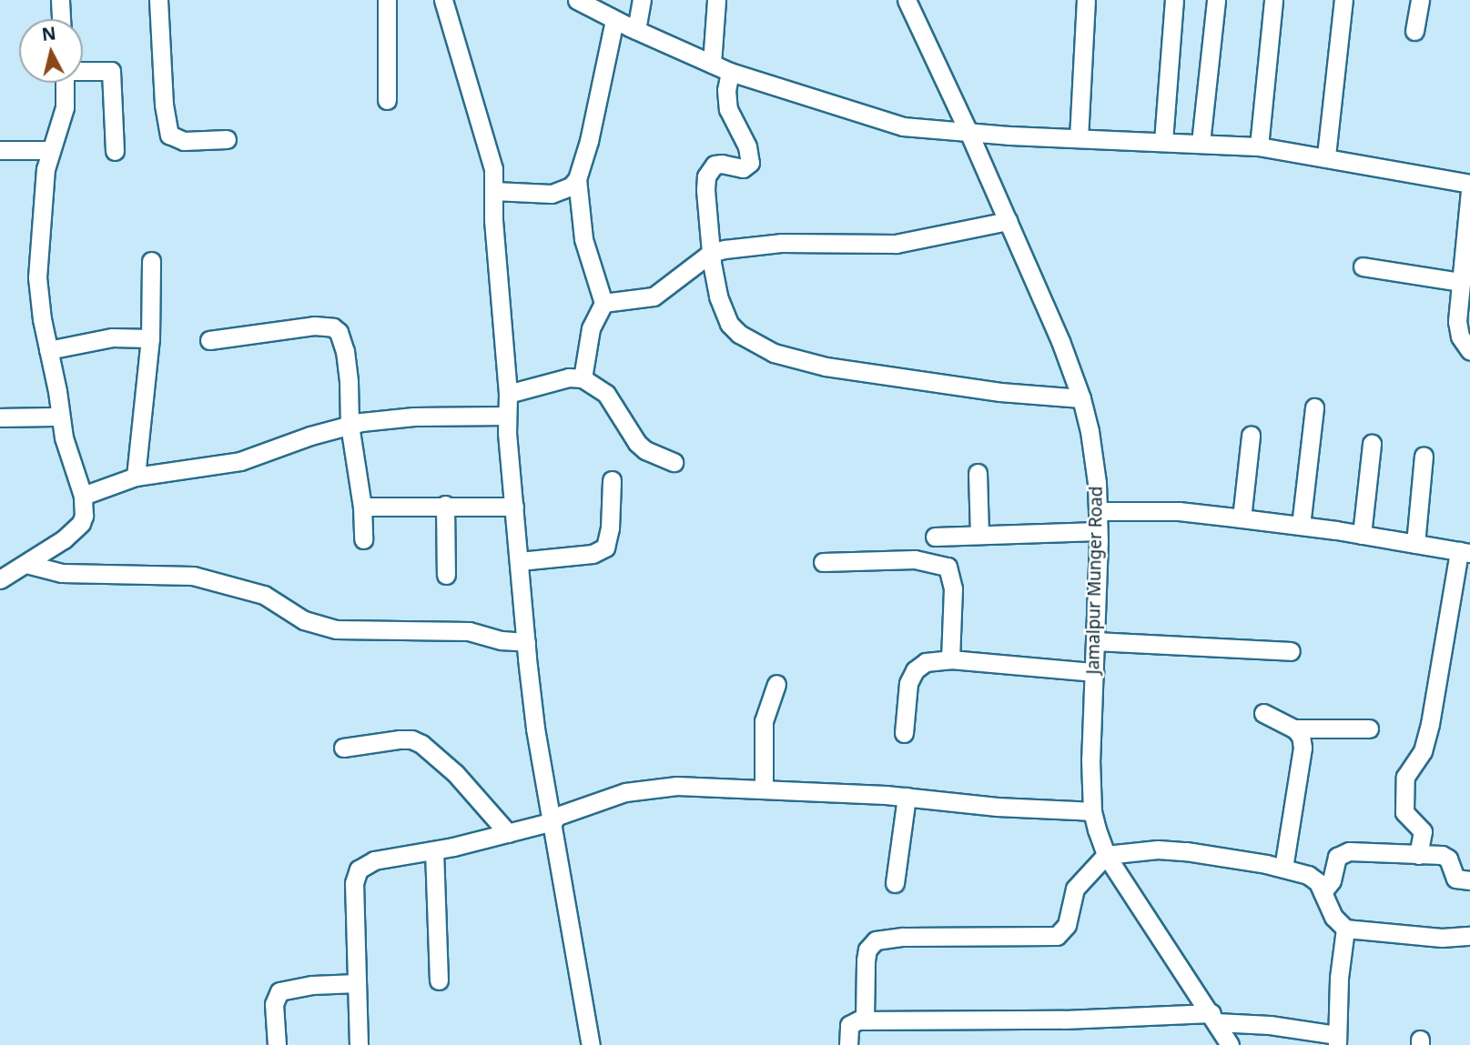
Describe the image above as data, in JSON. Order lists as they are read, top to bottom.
{
  "streets": {
    "street": ["Jamalpur Munger Road"]
  },
  "north": "top"
}
